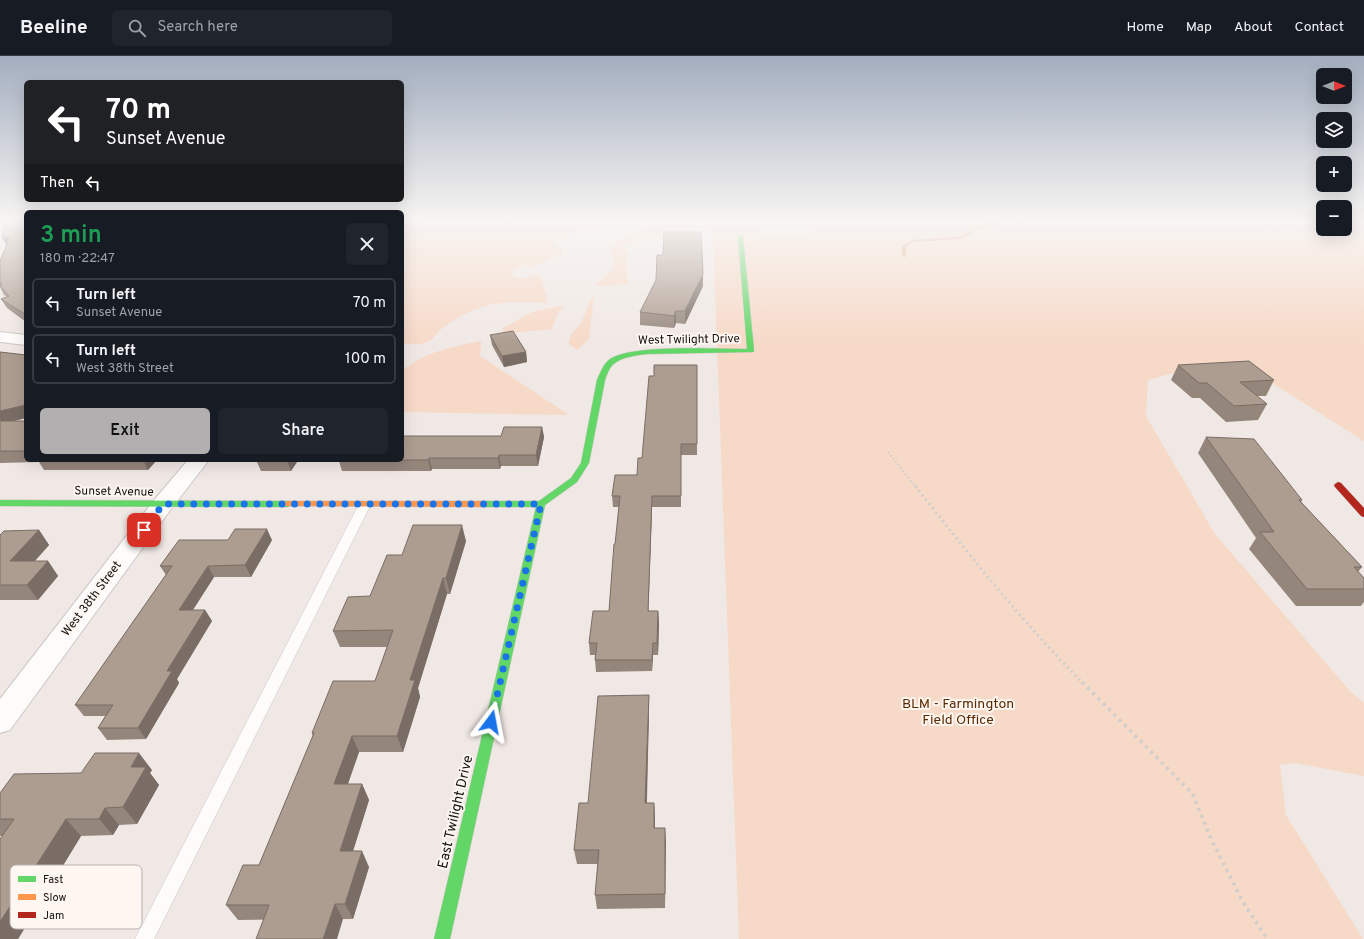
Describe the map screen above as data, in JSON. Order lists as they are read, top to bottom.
{
  "streets": {
    "street": [
      "West Twilight Drive",
      "Sunset Avenue",
      "West 38th Street",
      "East Twilight Drive"
    ]
  },
  "crossings": [
    ["West Twilight Drive", "Sunset Avenue"],
    ["West Twilight Drive", "East Twilight Drive"],
    ["Sunset Avenue", "West 38th Street"],
    ["Sunset Avenue", "East Twilight Drive"]
  ],
  "parks": ["BLM - Farmington Field Office"],
  "legend": ["Fast", "Slow", "Jam"],
  "north": "right",
  "page": {
    "header": "Beeline",
    "search": "Search here",
    "nav": [
      "Home",
      "Map",
      "About",
      "Contact"
    ],
    "map_buttons": ["+", "−"],
    "turn": ["70 m", "Sunset Avenue"],
    "then": "Then",
    "heading": ["3 min", "180 m · 22:47"],
    "list": [
      {
        "name": "Turn left",
        "note": "Sunset Avenue",
        "value": "70 m"
      },
      {
        "name": "Turn left",
        "note": "West 38th Street",
        "value": "100 m"
      }
    ],
    "buttons": ["Exit", "Share"]
  }
}
